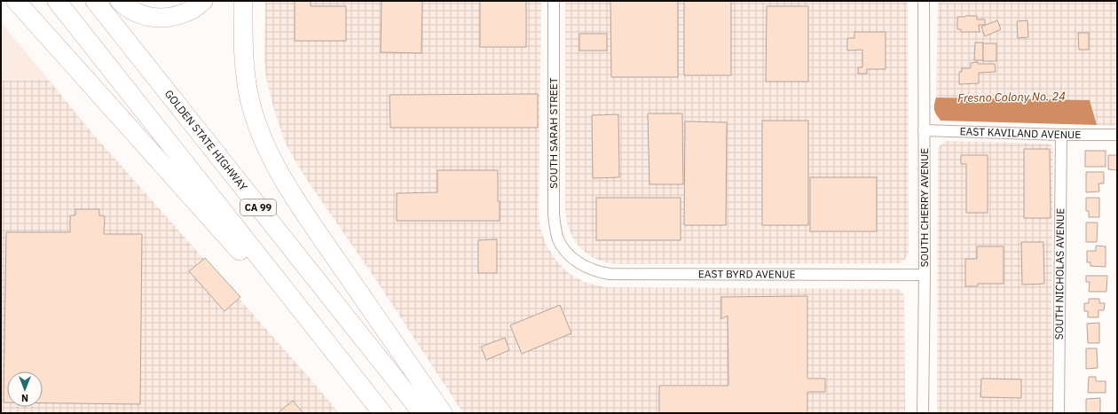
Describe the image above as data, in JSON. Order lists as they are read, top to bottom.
{
  "streets": {
    "highway": ["GOLDEN STATE HIGHWAY", "CA 99"],
    "street": [
      "SOUTH SARAH STREET",
      "EAST KAVILAND AVENUE",
      "SOUTH CHERRY AVENUE",
      "SOUTH NICHOLAS AVENUE",
      "EAST BYRD AVENUE"
    ]
  },
  "crossings": [
    ["SOUTH SARAH STREET", "EAST BYRD AVENUE"],
    ["EAST KAVILAND AVENUE", "SOUTH CHERRY AVENUE"],
    ["EAST KAVILAND AVENUE", "SOUTH NICHOLAS AVENUE"],
    ["SOUTH CHERRY AVENUE", "EAST BYRD AVENUE"]
  ],
  "water": ["Fresno Colony No. 24"],
  "north": "bottom"
}
